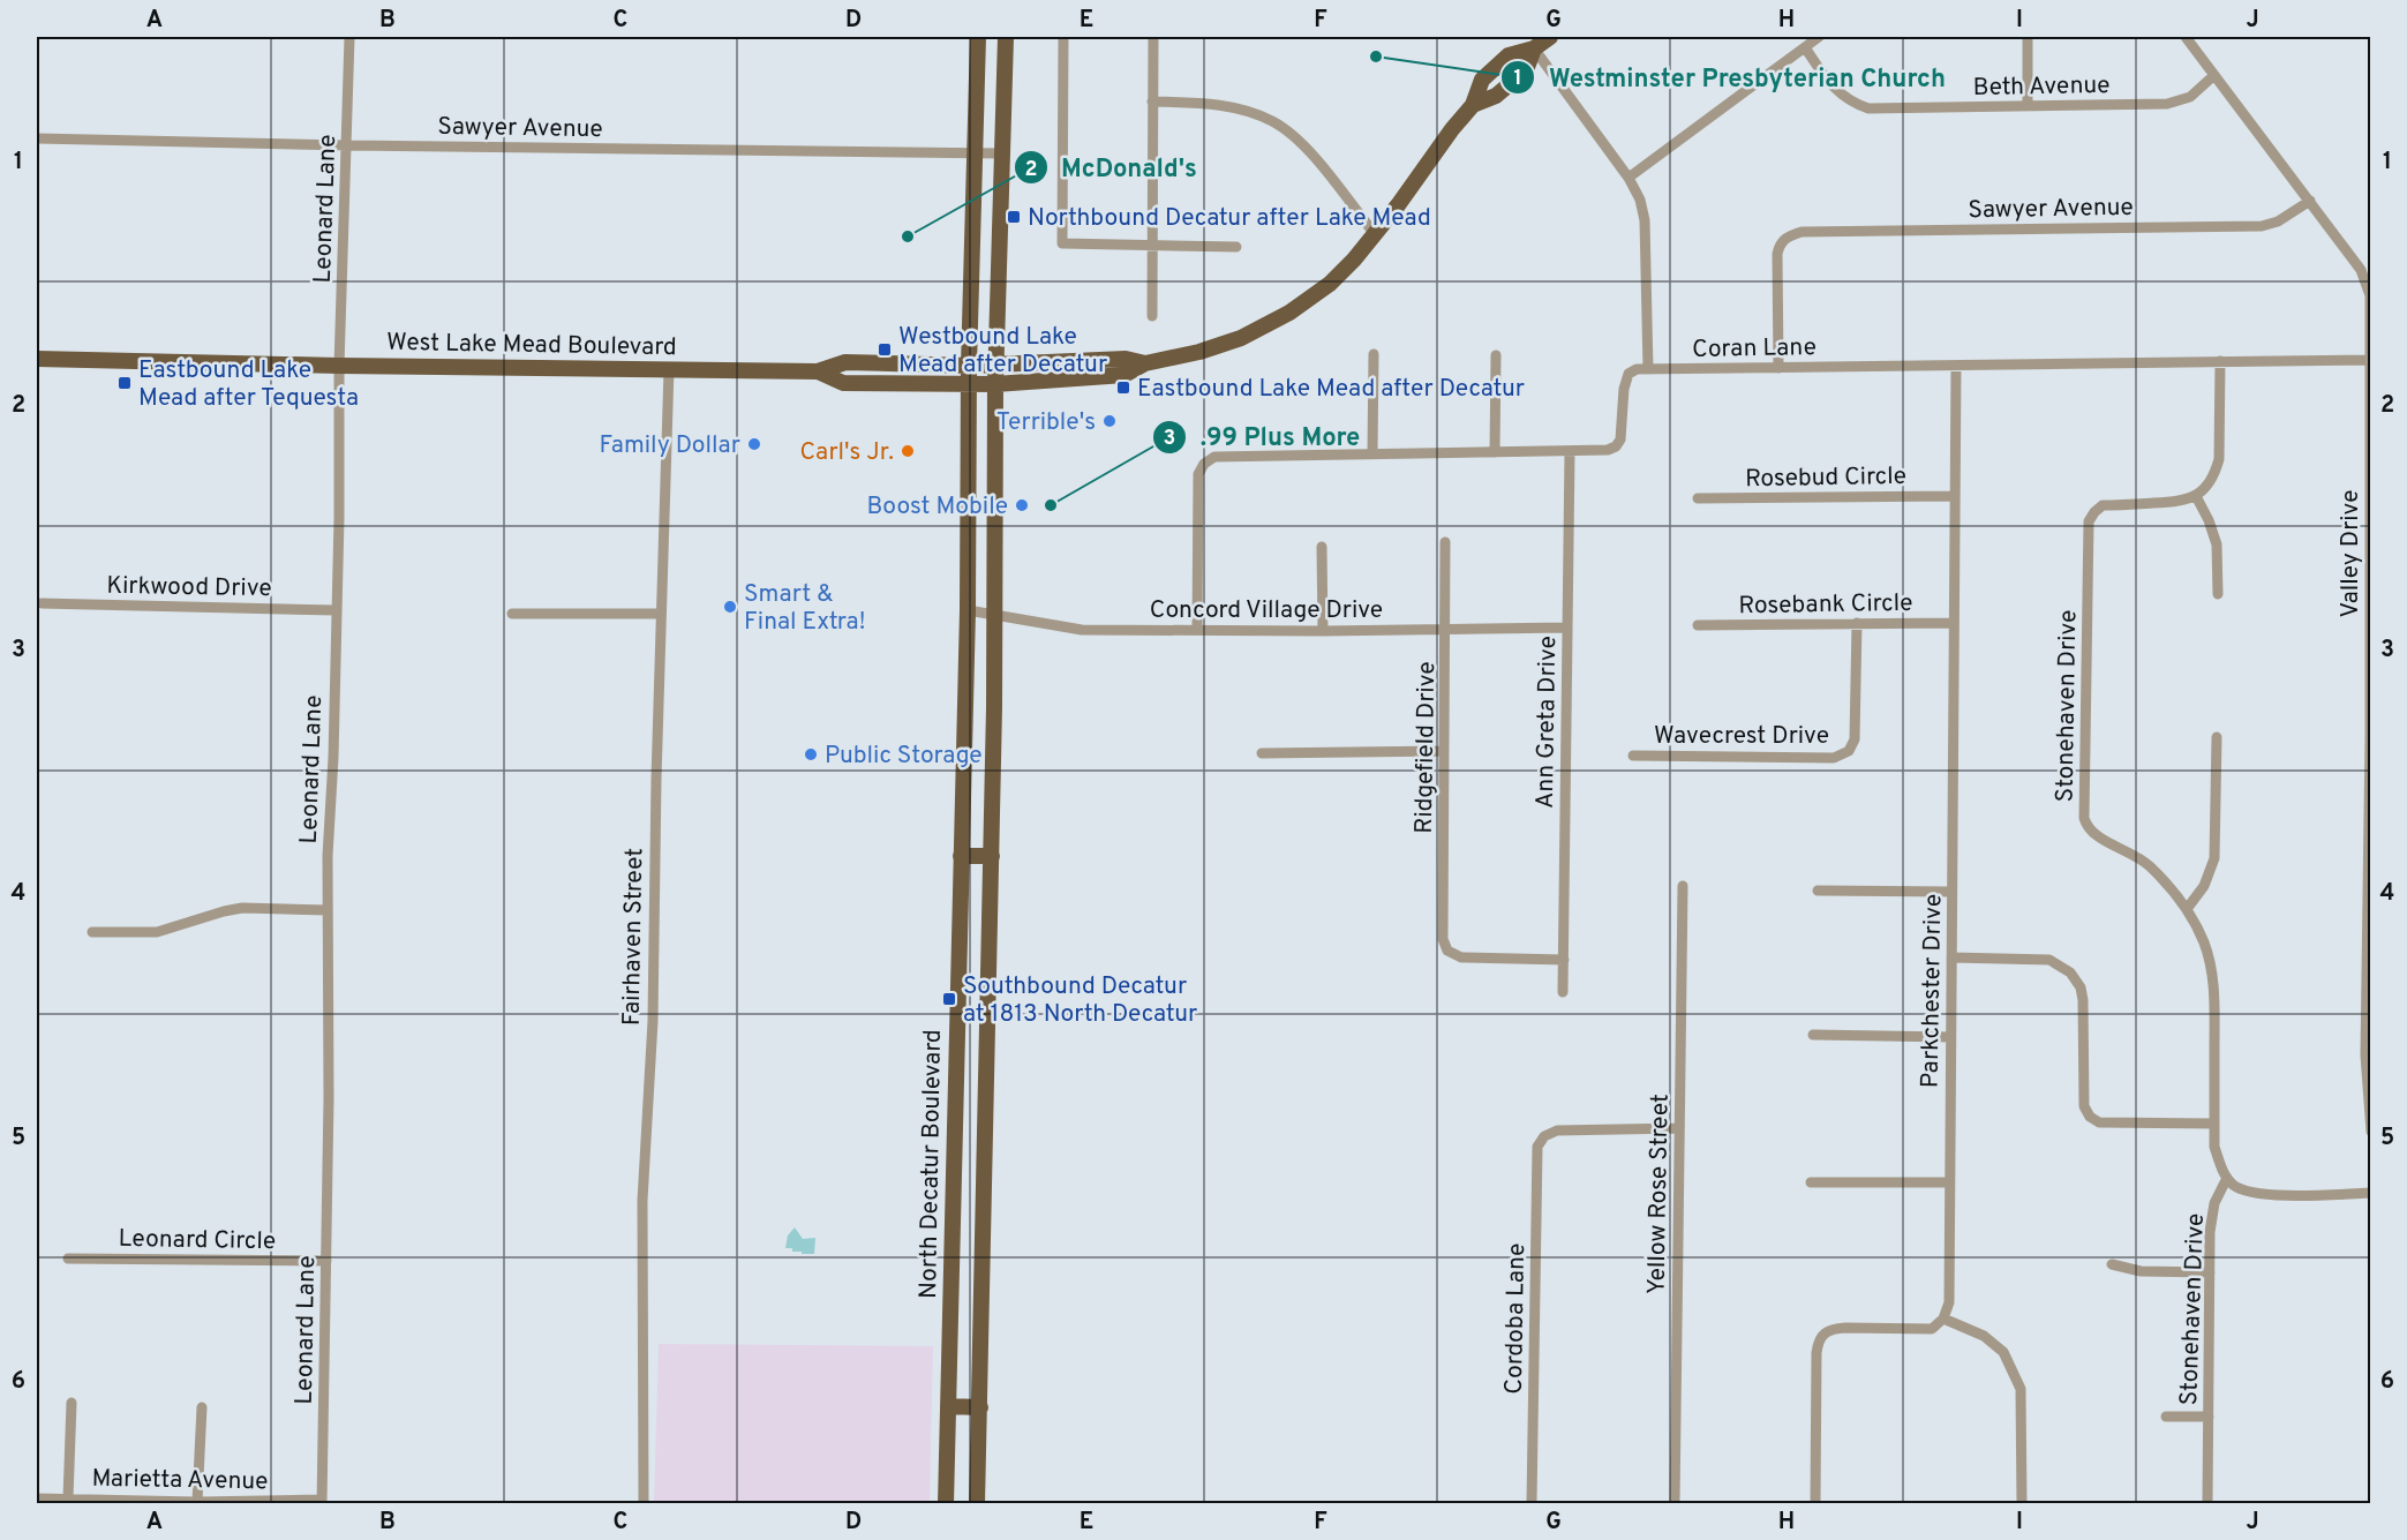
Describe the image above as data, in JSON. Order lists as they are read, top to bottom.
{
  "streets": {
    "main road": ["West Lake Mead Boulevard", "North Decatur Boulevard"],
    "street": [
      "Beth Avenue",
      "Sawyer Avenue",
      "Leonard Lane",
      "Coran Lane",
      "Rosebud Circle",
      "Valley Drive",
      "Kirkwood Drive",
      "Rosebank Circle",
      "Concord Village Drive",
      "Stonehaven Drive",
      "Ann Greta Drive",
      "Wavecrest Drive",
      "Ridgefield Drive",
      "Fairhaven Street",
      "Parkchester Drive",
      "Yellow Rose Street",
      "Leonard Circle",
      "Cordoba Lane",
      "Marietta Avenue"
    ]
  },
  "crossings": [
    ["Beth Avenue", "Valley Drive"],
    ["Sawyer Avenue", "Leonard Lane"],
    ["Sawyer Avenue", "Coran Lane"],
    ["Sawyer Avenue", "Valley Drive"],
    ["Sawyer Avenue", "North Decatur Boulevard"],
    ["Leonard Lane", "West Lake Mead Boulevard"],
    ["Leonard Lane", "Kirkwood Drive"],
    ["Leonard Lane", "Leonard Circle"],
    ["Leonard Lane", "Marietta Avenue"],
    ["West Lake Mead Boulevard", "Fairhaven Street"],
    ["West Lake Mead Boulevard", "North Decatur Boulevard"],
    ["Coran Lane", "Valley Drive"],
    ["Coran Lane", "Parkchester Drive"],
    ["Rosebud Circle", "Parkchester Drive"],
    ["Rosebank Circle", "Wavecrest Drive"],
    ["Rosebank Circle", "Parkchester Drive"],
    ["Concord Village Drive", "Ann Greta Drive"],
    ["Concord Village Drive", "Ridgefield Drive"],
    ["Concord Village Drive", "North Decatur Boulevard"],
    ["Ann Greta Drive", "Ridgefield Drive"],
    ["Yellow Rose Street", "Cordoba Lane"]
  ],
  "places": {
    "other": [
      "Westminster Presbyterian Church",
      "McDonald's",
      "Terrible's",
      "Family Dollar",
      "Carl's Jr.",
      "Boost Mobile",
      ".99 Plus More",
      "Smart & Final Extra!",
      "Public Storage"
    ],
    "transit": [
      "Northbound Decatur after Lake Mead",
      "Westbound Lake Mead after Decatur",
      "Eastbound Lake Mead after Tequesta",
      "Eastbound Lake Mead after Decatur",
      "Southbound Decatur at 1813 North Decatur"
    ]
  },
  "grid": {
    "columns": [
      "A",
      "B",
      "C",
      "D",
      "E",
      "F",
      "G",
      "H",
      "I",
      "J"
    ],
    "rows": [
      "1",
      "2",
      "3",
      "4",
      "5",
      "6"
    ]
  }
}
